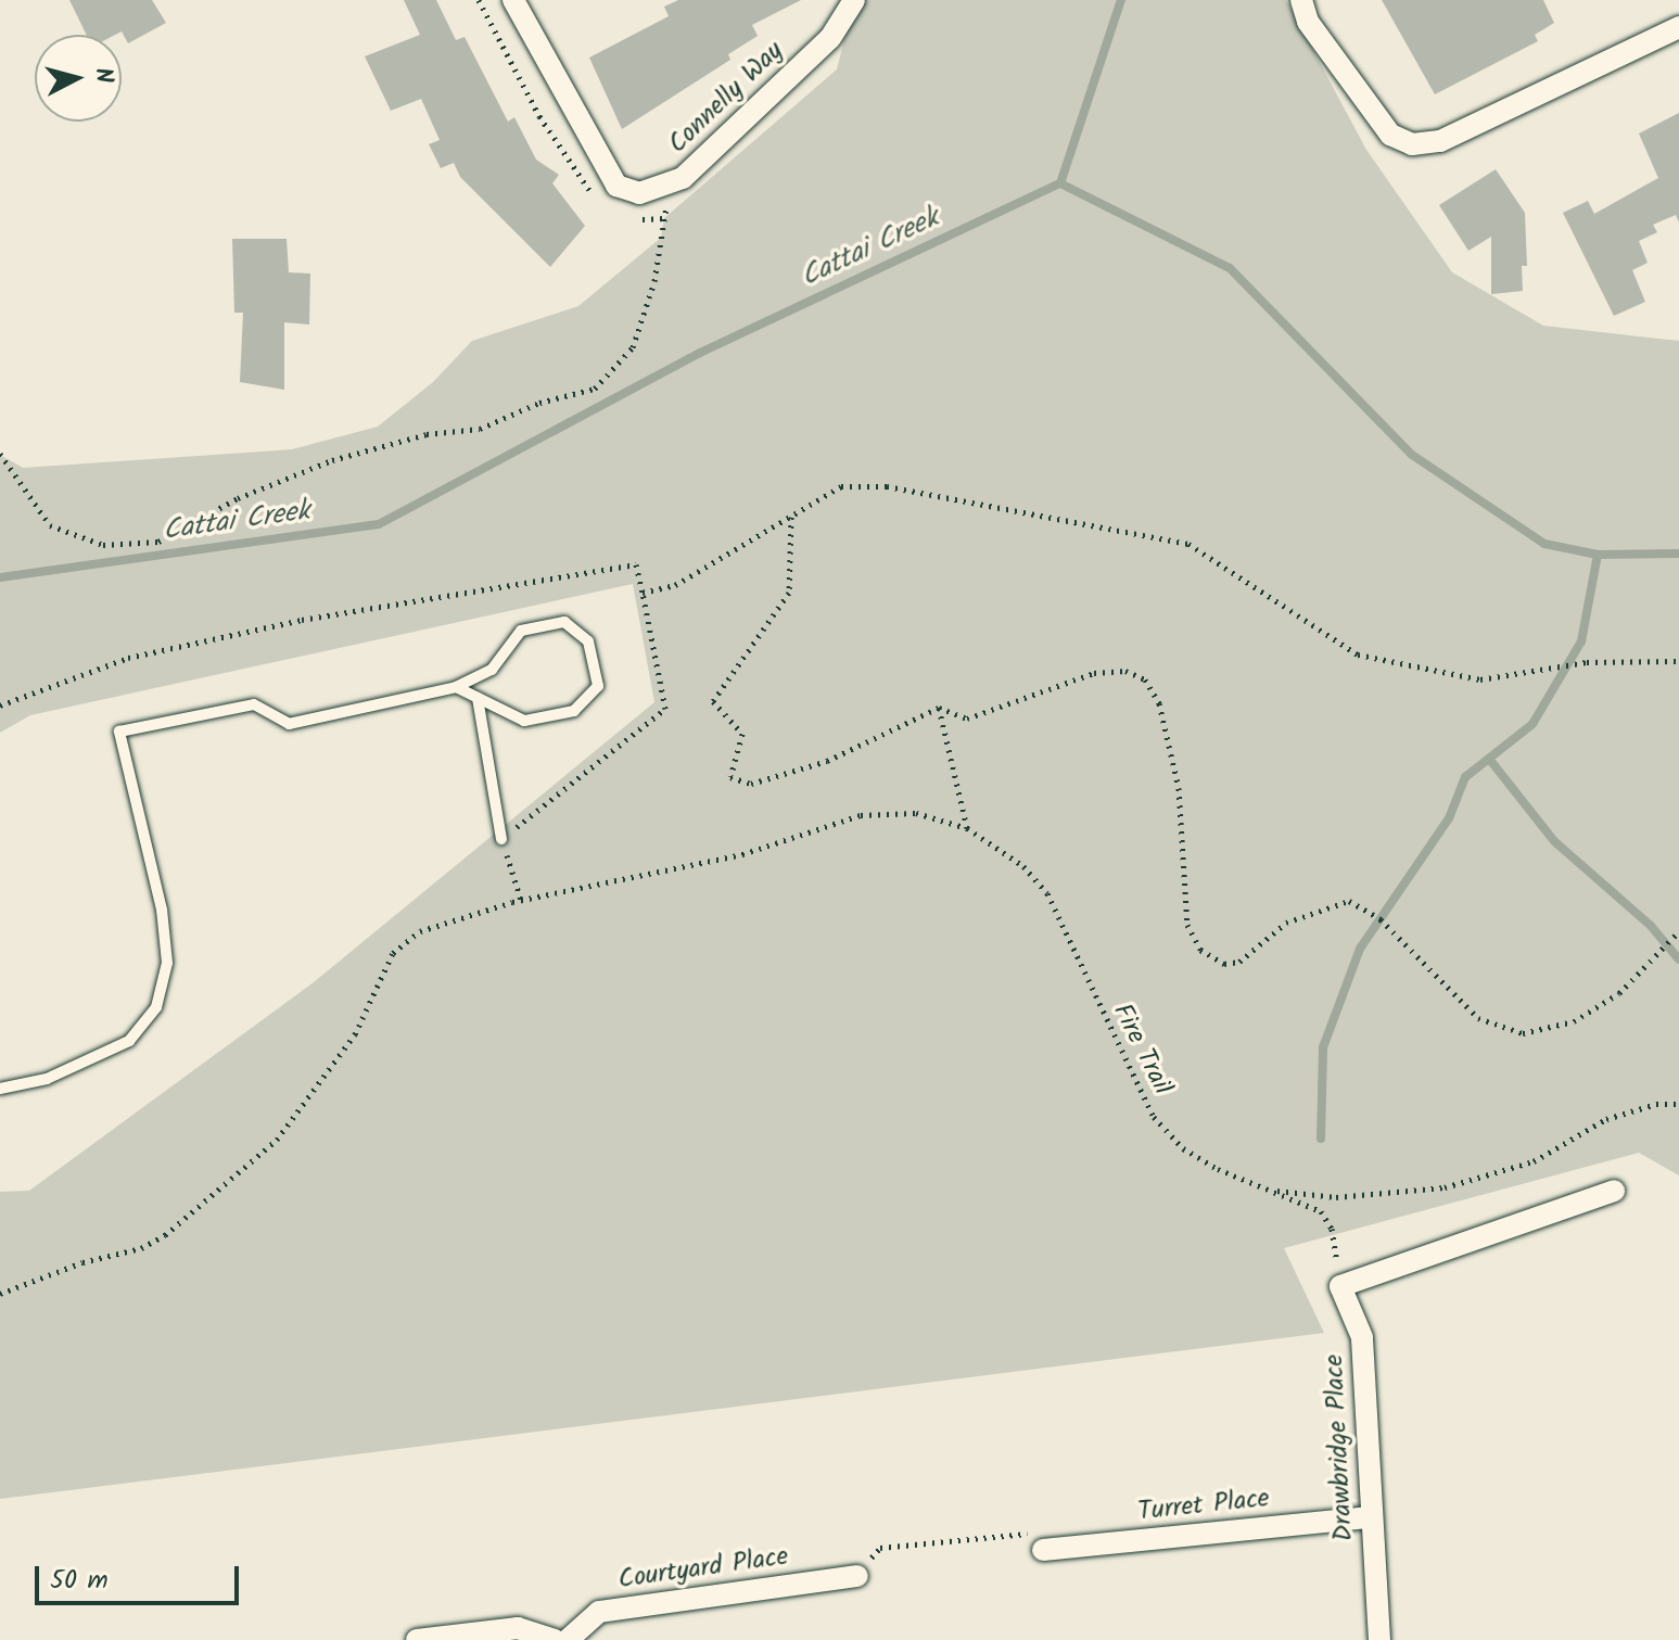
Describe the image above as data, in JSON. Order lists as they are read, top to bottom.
{
  "streets": {
    "street": [
      "Connelly Way",
      "Drawbridge Place",
      "Turret Place",
      "Courtyard Place"
    ],
    "path": ["Fire Trail"]
  },
  "crossings": [
    ["Fire Trail", "Drawbridge Place"],
    ["Drawbridge Place", "Turret Place"]
  ],
  "water": ["Cattai Creek"],
  "scale_bar": "50 m",
  "north": "right"
}
